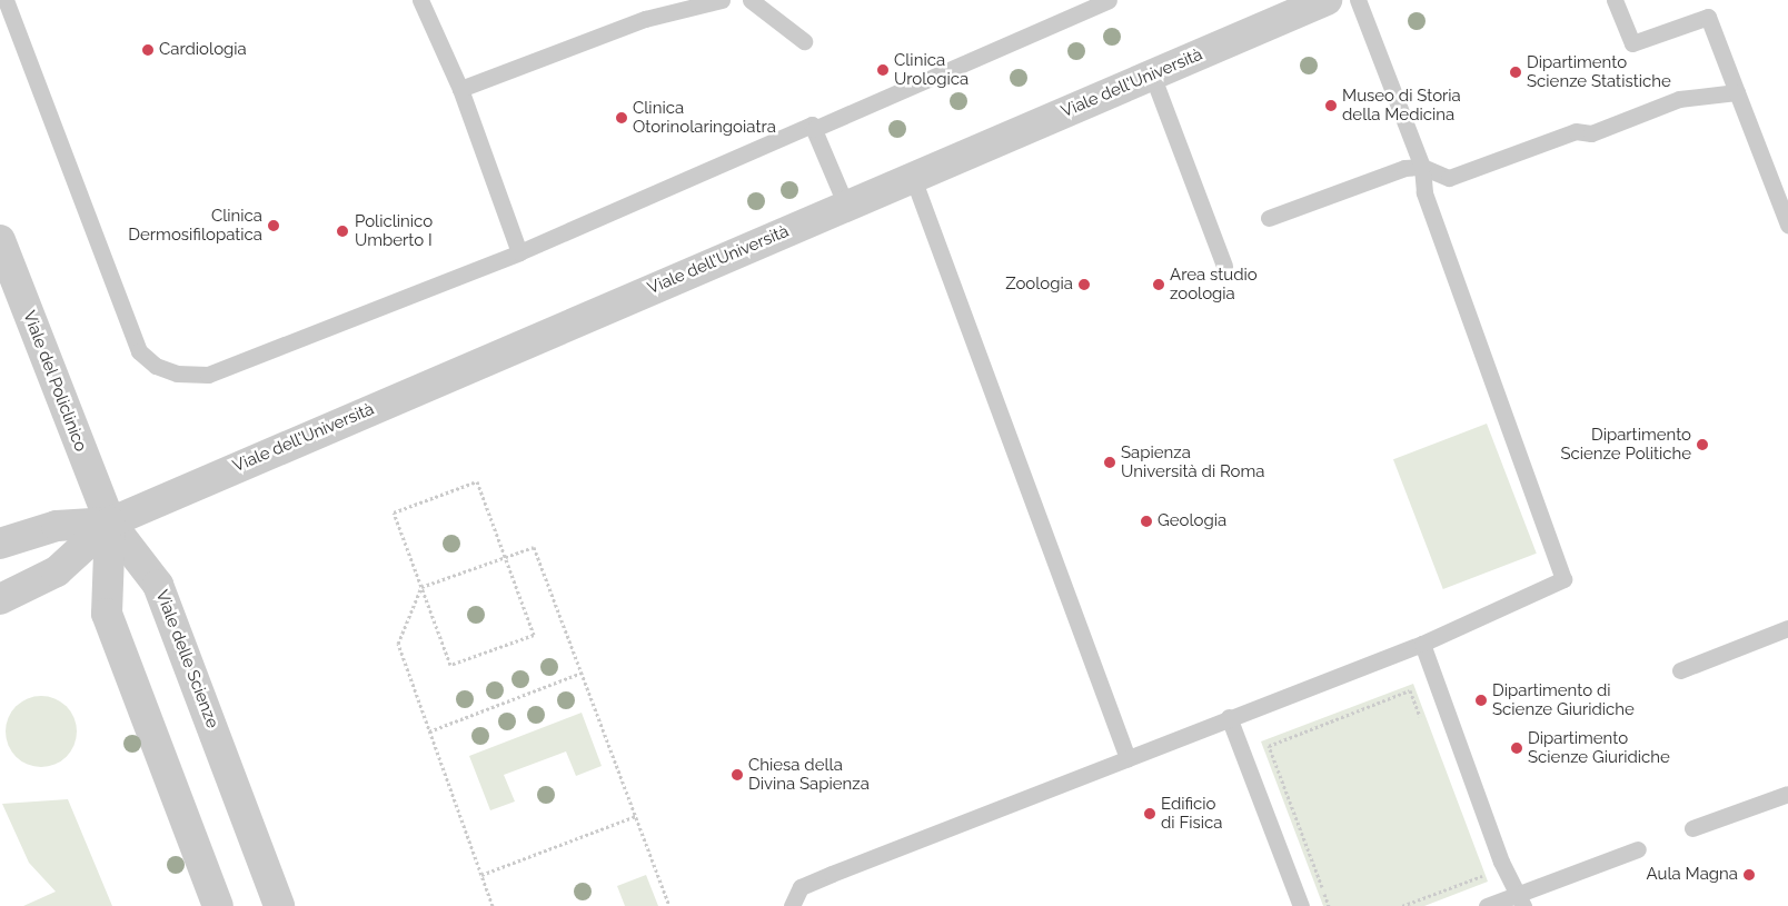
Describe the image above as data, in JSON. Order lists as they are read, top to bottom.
{
  "streets": {
    "street": ["Viale dell'Università", "Viale del Policlinico", "Viale delle Scienze"]
  },
  "crossings": [
    ["Viale dell'Università", "Viale del Policlinico"],
    ["Viale dell'Università", "Viale delle Scienze"],
    ["Viale del Policlinico", "Viale delle Scienze"]
  ],
  "places": [
    "Cardiologia",
    "Clinica Urologica",
    "Dipartimento Scienze Statistiche",
    "Museo di Storia della Medicina",
    "Clinica Otorinolaringoiatra",
    "Clinica Dermosifilopatica",
    "Policlinico Umberto I",
    "Zoologia",
    "Area studio zoologia",
    "Dipartimento Scienze Politiche",
    "Sapienza Università di Roma",
    "Geologia",
    "Dipartimento di Scienze Giuridiche",
    "Dipartimento Scienze Giuridiche",
    "Chiesa della Divina Sapienza",
    "Edificio di Fisica",
    "Aula Magna"
  ]
}
